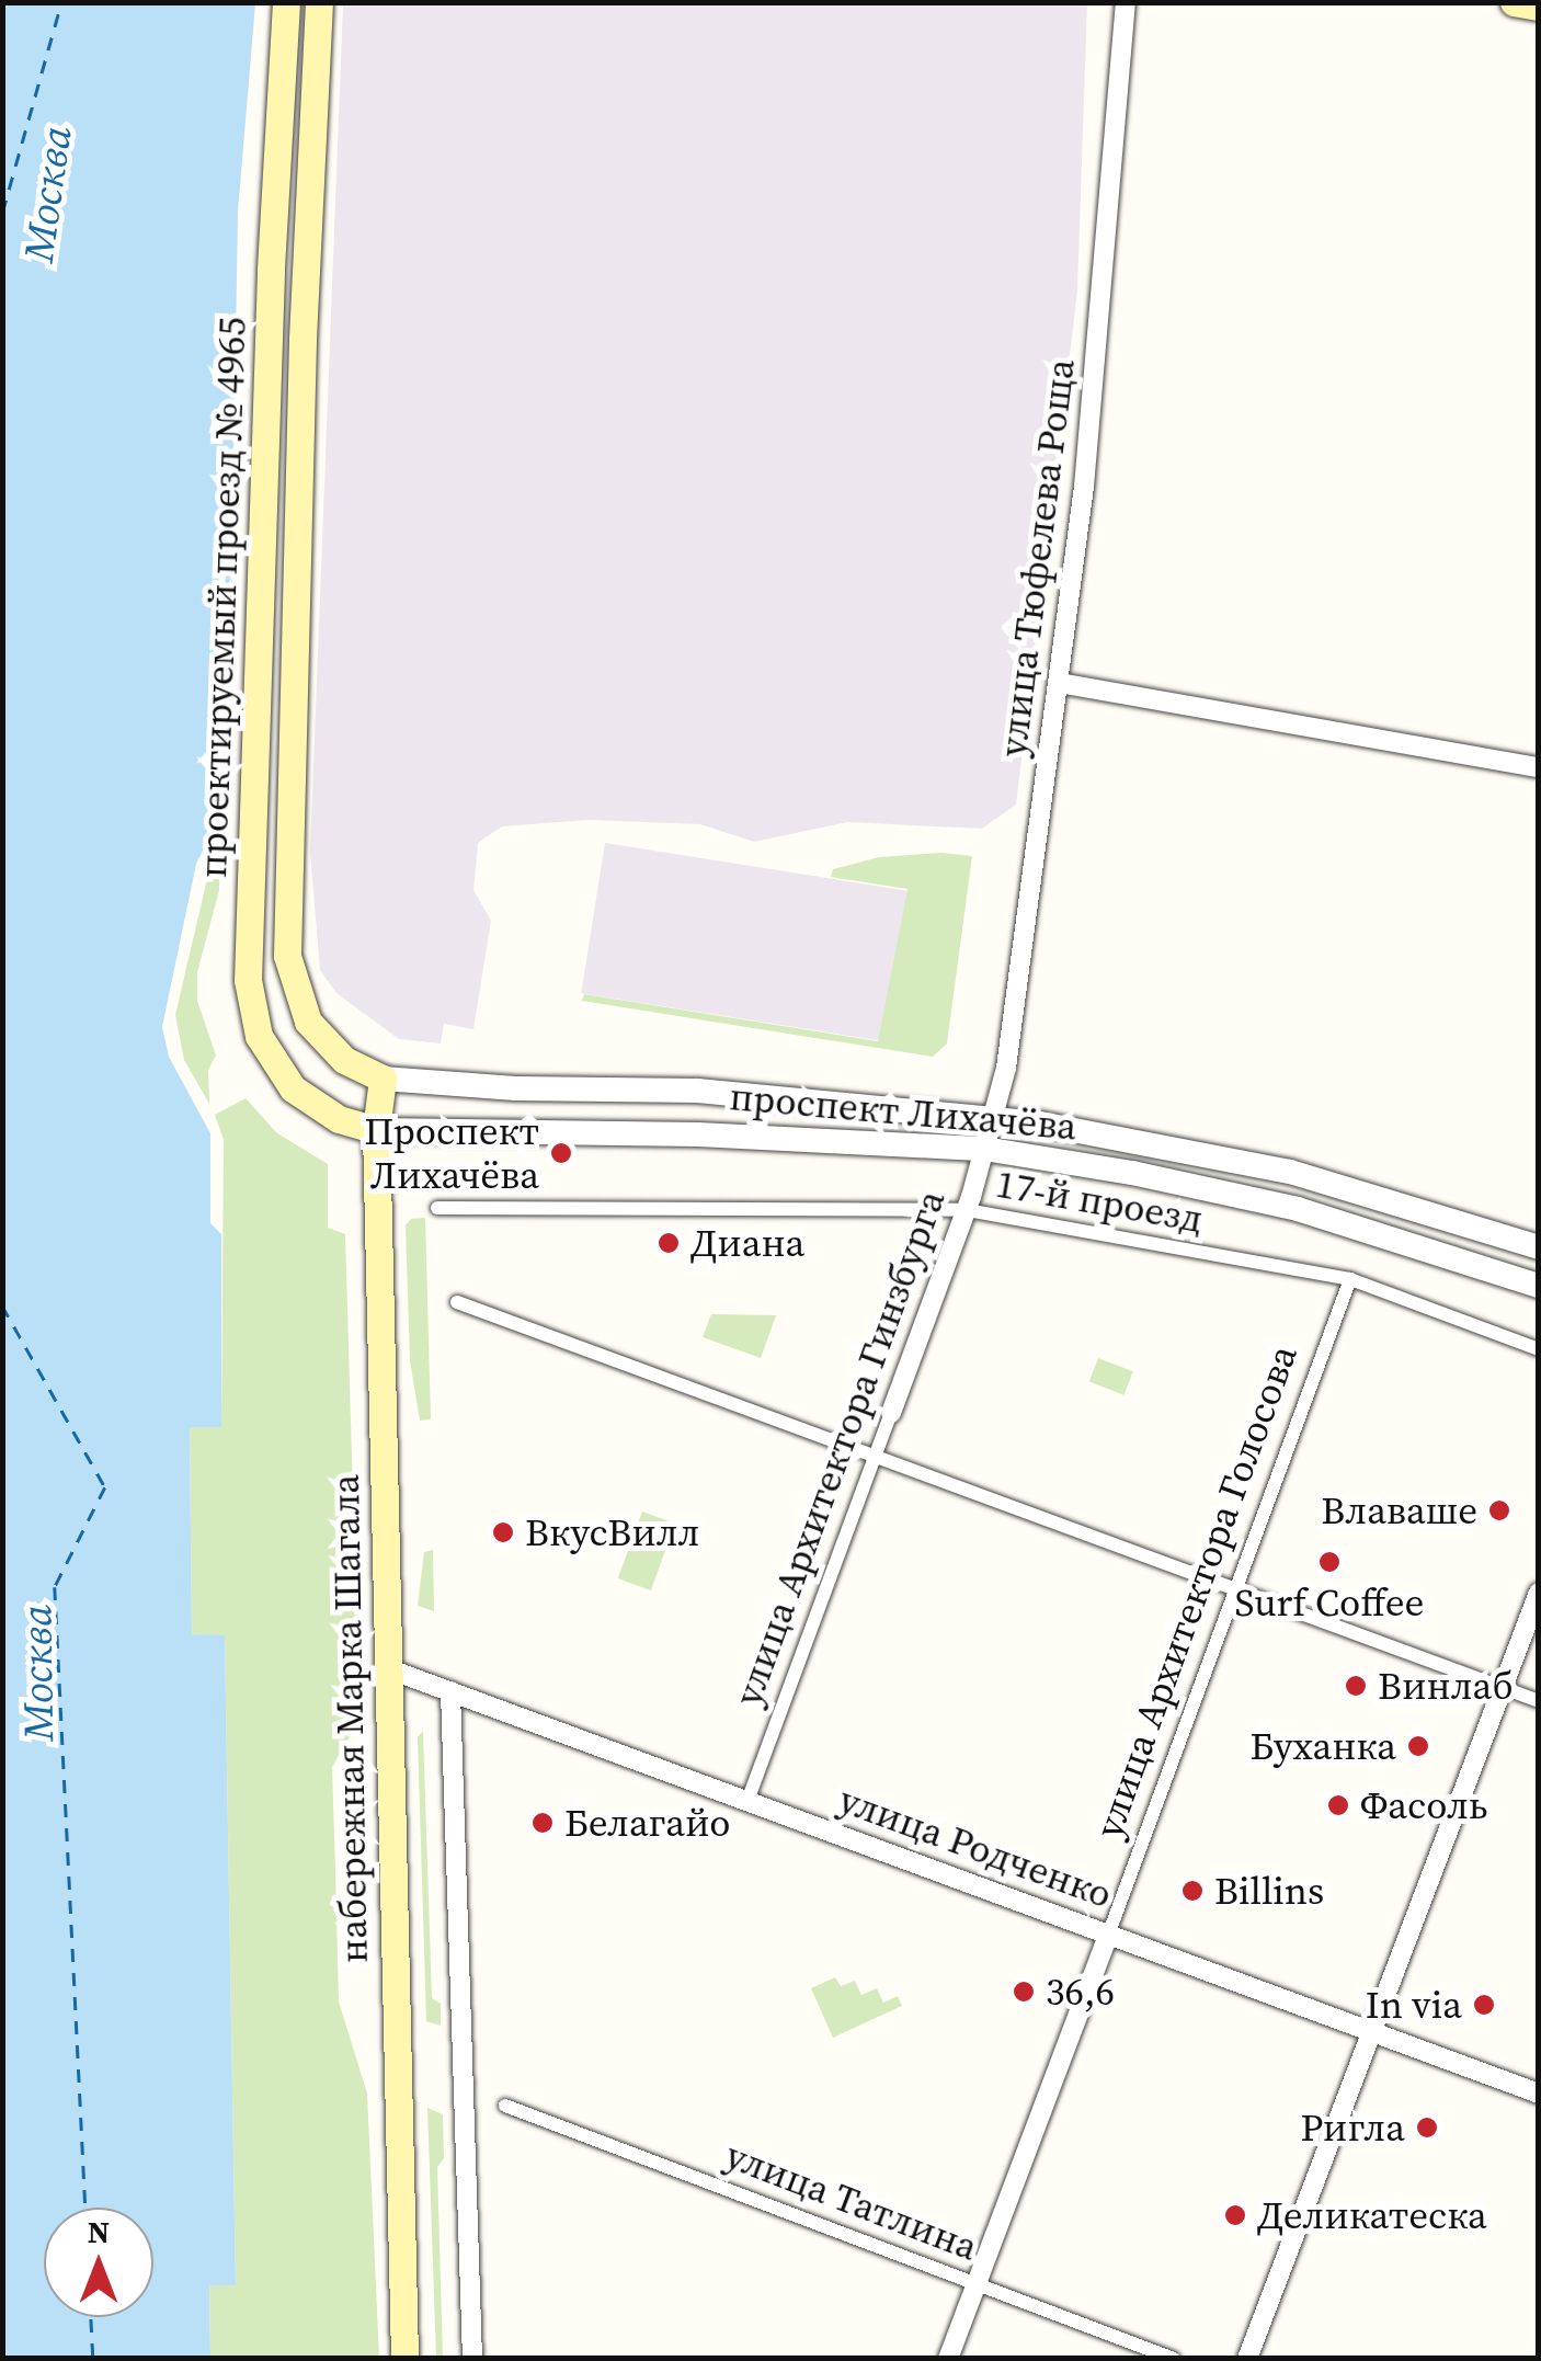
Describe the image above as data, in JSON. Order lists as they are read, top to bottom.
{
  "streets": {
    "main road": ["проектируемый проезд № 4965", "набережная Марка Шагала"],
    "street": [
      "улица Тюфелева Роща",
      "проспект Лихачёва",
      "17-й проезд",
      "улица Архитектора Гинзбурга",
      "улица Архитектора Голосова",
      "улица Родченко",
      "улица Татлина"
    ]
  },
  "crossings": [
    ["улица Тюфелева Роща", "проспект Лихачёва"],
    ["улица Тюфелева Роща", "улица Архитектора Гинзбурга"],
    ["проектируемый проезд № 4965", "проспект Лихачёва"],
    ["проектируемый проезд № 4965", "набережная Марка Шагала"],
    ["проспект Лихачёва", "улица Архитектора Гинзбурга"],
    ["проспект Лихачёва", "набережная Марка Шагала"],
    ["17-й проезд", "улица Архитектора Гинзбурга"],
    ["17-й проезд", "улица Архитектора Голосова"],
    ["улица Архитектора Гинзбурга", "улица Родченко"],
    ["улица Архитектора Голосова", "улица Родченко"],
    ["улица Архитектора Голосова", "улица Татлина"],
    ["набережная Марка Шагала", "улица Родченко"]
  ],
  "water": ["Москва"],
  "places": [
    "Проспект Лихачёва",
    "Диана",
    "Влаваше",
    "ВкусВилл",
    "Surf Coffee",
    "Винлаб",
    "Буханка",
    "Фасоль",
    "Белагайо",
    "Billins",
    "36,6",
    "In via",
    "Ригла",
    "Деликатеска"
  ],
  "north": "top"
}
